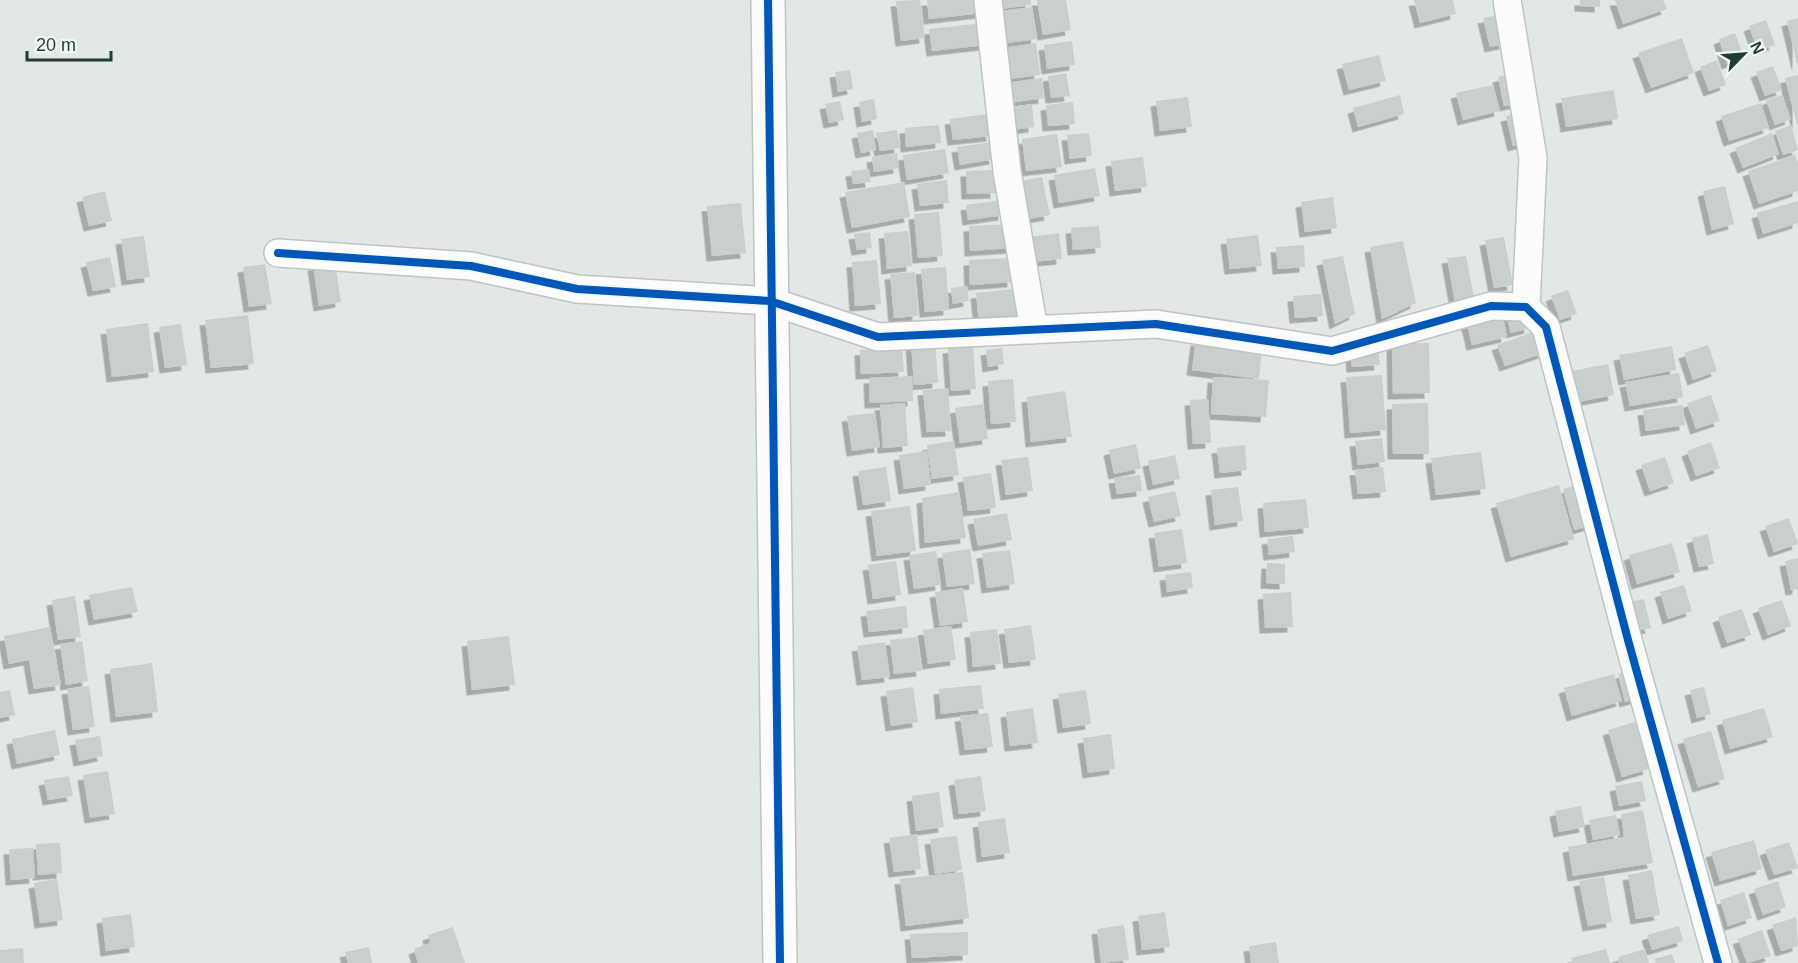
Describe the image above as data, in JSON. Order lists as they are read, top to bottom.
{
  "scale_bar": "20 m",
  "north": "top right"
}
